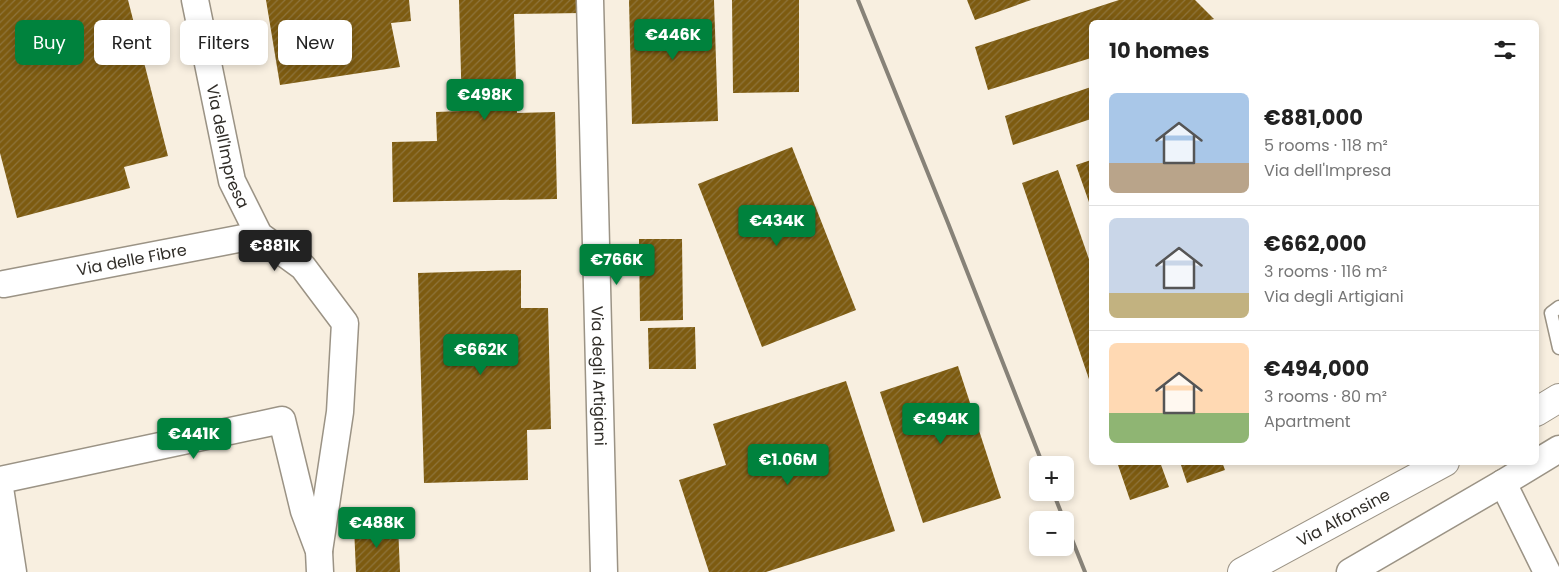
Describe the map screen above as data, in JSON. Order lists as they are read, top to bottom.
{
  "streets": {
    "main road": ["Via Alfonsine"],
    "street": ["Via dell'Impresa", "Via delle Fibre", "Via degli Artigiani"]
  },
  "crossings": [
    ["Via dell'Impresa", "Via delle Fibre"]
  ],
  "page": {
    "price": [
      "€446K",
      "€498K",
      "€434K",
      "€881K",
      "€766K",
      "€662K",
      "€494K",
      "€441K",
      "€1.06M",
      "€488K"
    ],
    "chip": [
      "Buy",
      "Rent",
      "Filters",
      "New"
    ],
    "heading": "10 homes",
    "list": [
      {
        "name": "€881,000",
        "note": "5 rooms · 118 m² · Via dell'Impresa"
      },
      {
        "name": "€662,000",
        "note": "3 rooms · 116 m² · Via degli Artigiani"
      },
      {
        "name": "€494,000",
        "note": "3 rooms · 80 m² · Apartment"
      }
    ],
    "map_buttons": ["+", "−"]
  }
}
